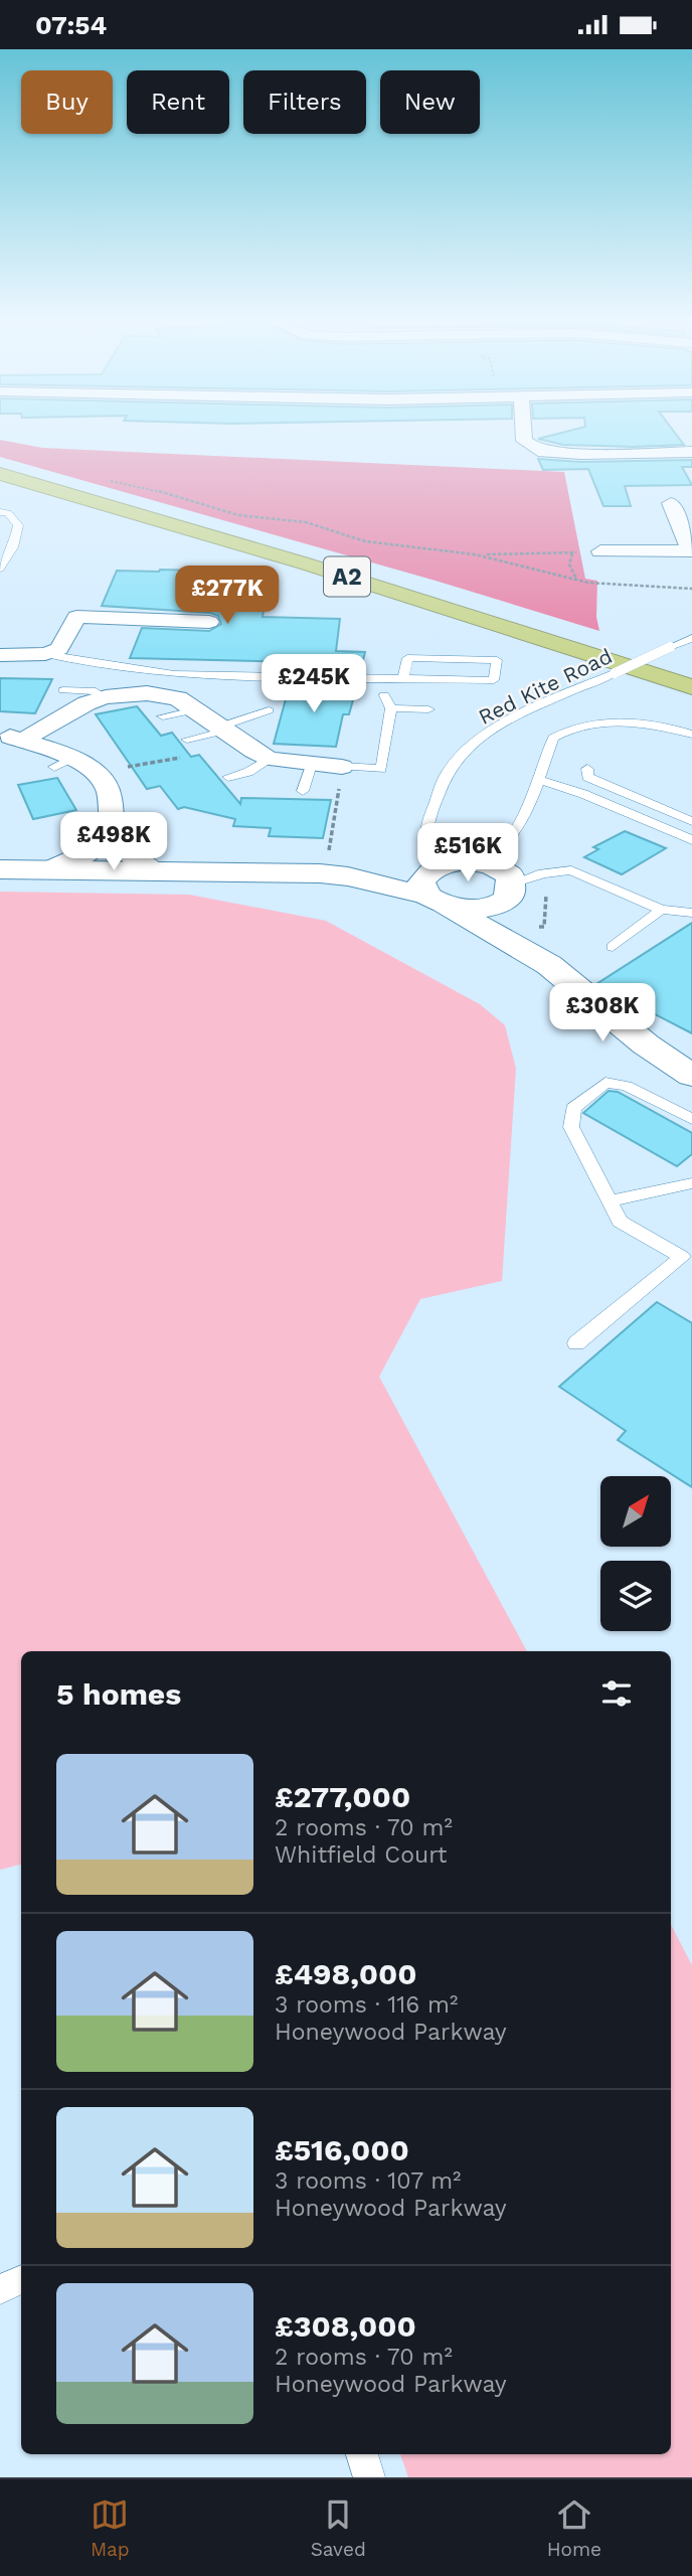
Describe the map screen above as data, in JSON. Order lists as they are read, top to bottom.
{
  "streets": {
    "highway": ["A2"],
    "lane": ["Red Kite Road"]
  },
  "north": "top right",
  "page": {
    "status": "07:54",
    "chip": [
      "Buy",
      "Rent",
      "Filters",
      "New"
    ],
    "price": [
      "£277K",
      "£245K",
      "£498K",
      "£516K",
      "£308K"
    ],
    "heading": "5 homes",
    "list": [
      {
        "name": "£277,000",
        "note": "2 rooms · 70 m² · Whitfield Court"
      },
      {
        "name": "£498,000",
        "note": "3 rooms · 116 m² · Honeywood Parkway"
      },
      {
        "name": "£516,000",
        "note": "3 rooms · 107 m² · Honeywood Parkway"
      },
      {
        "name": "£308,000",
        "note": "2 rooms · 70 m² · Honeywood Parkway"
      }
    ],
    "tabs": ["Map", "Saved", "Home"]
  }
}
